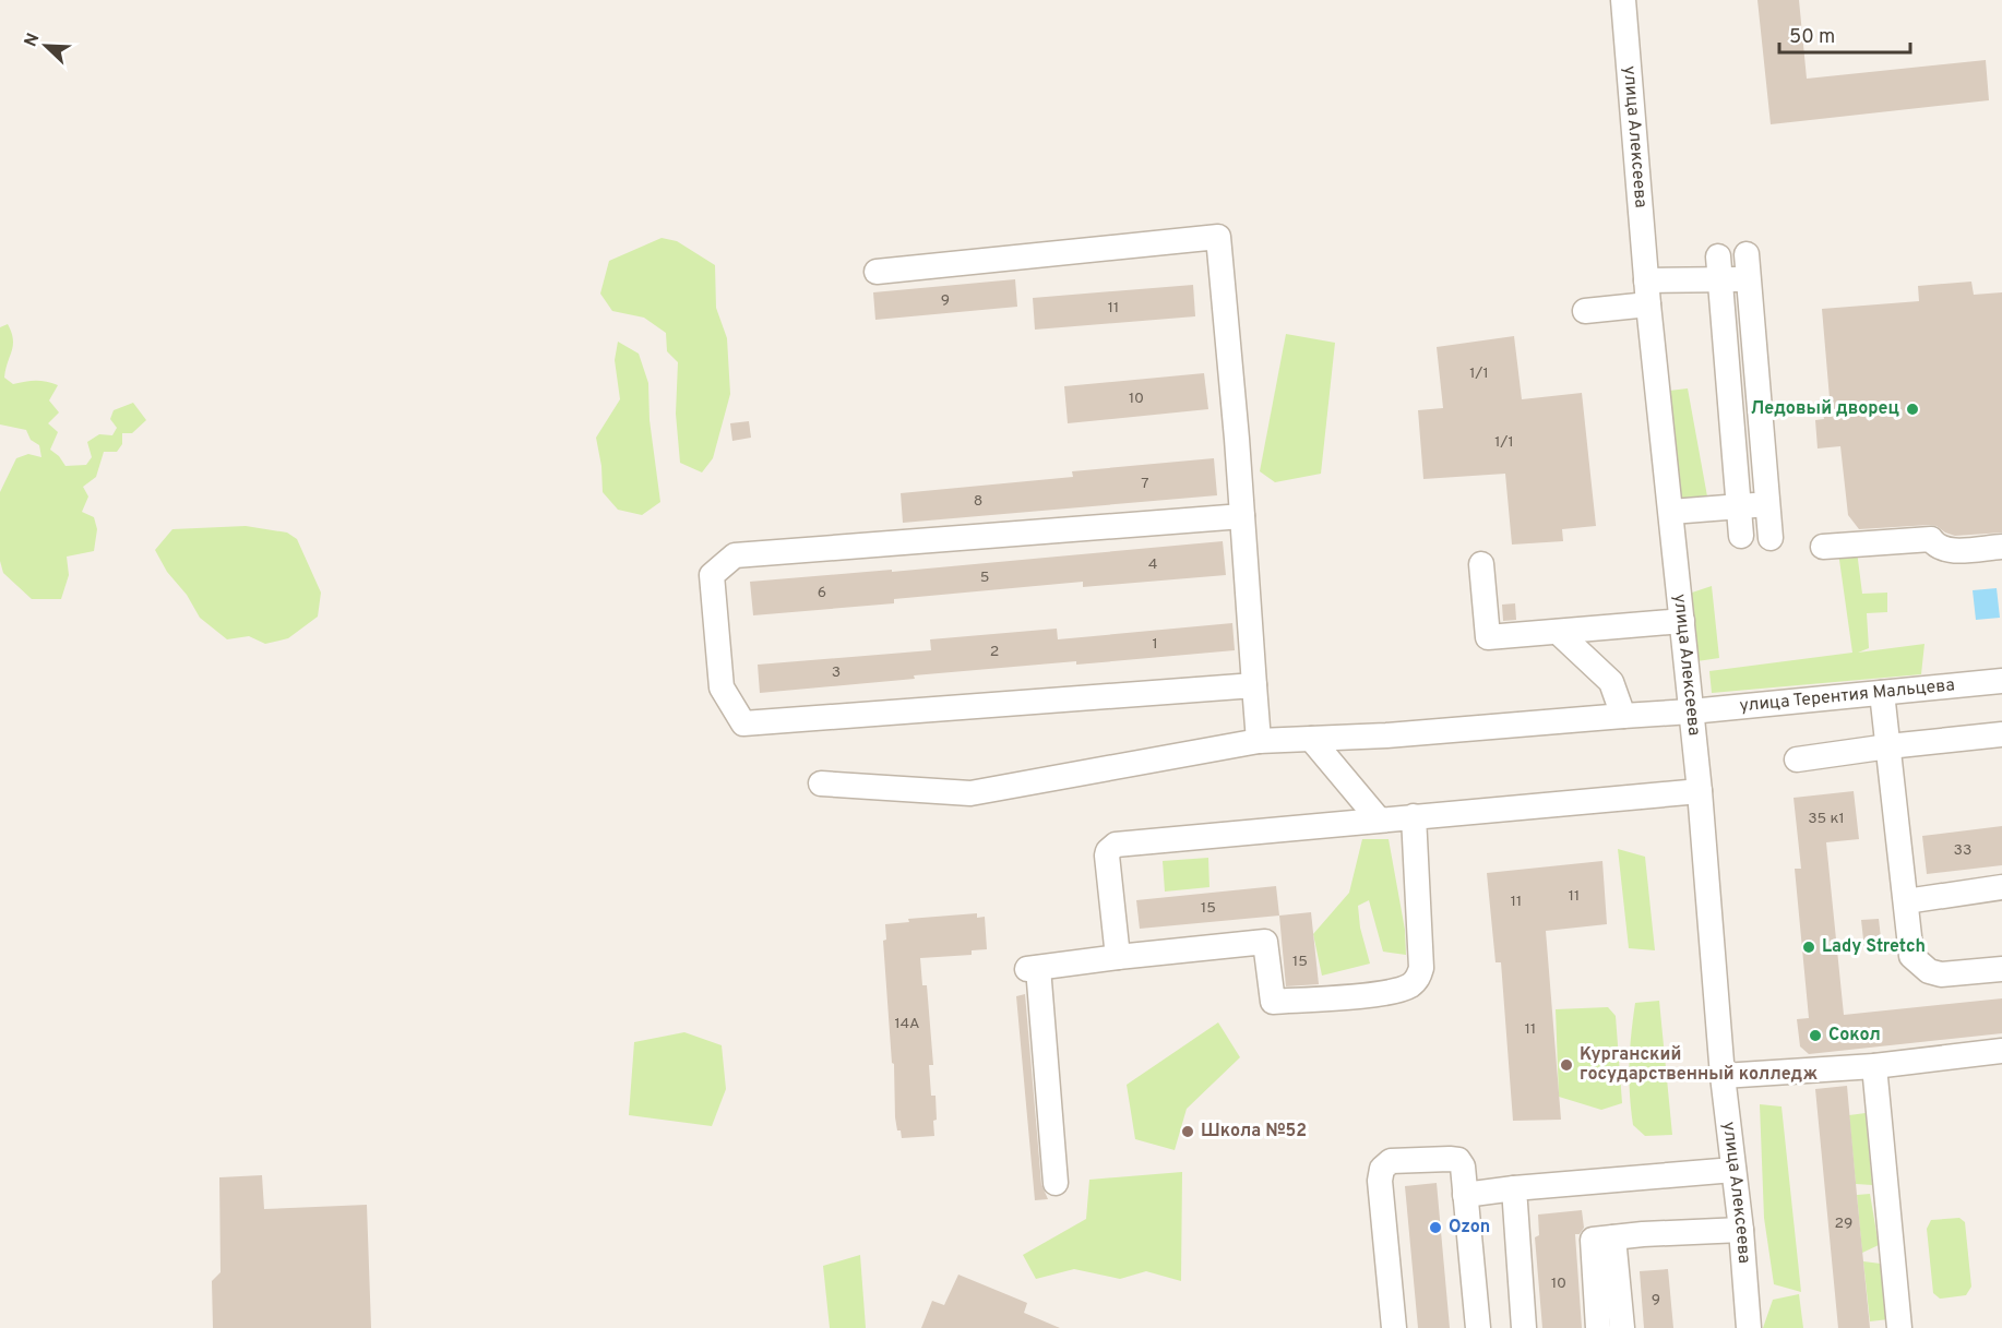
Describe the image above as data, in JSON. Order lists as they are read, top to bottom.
{
  "streets": {
    "street": ["улица Алексеева", "улица Терентия Мальцева"]
  },
  "crossings": [
    ["улица Алексеева", "улица Терентия Мальцева"]
  ],
  "places": [
    "Ледовый дворец",
    "Lady Stretch",
    "Сокол",
    "Курганский государственный колледж",
    "Школа №52",
    "Ozon"
  ],
  "house_numbers": [
    "9",
    "11",
    "1/1",
    "10",
    "1/1",
    "7",
    "8",
    "4",
    "5",
    "6",
    "1",
    "2",
    "3",
    "35 к1",
    "33",
    "11",
    "11",
    "15",
    "15",
    "14А",
    "11",
    "29",
    "10",
    "9"
  ],
  "scale_bar": "50 m",
  "north": "top left"
}
